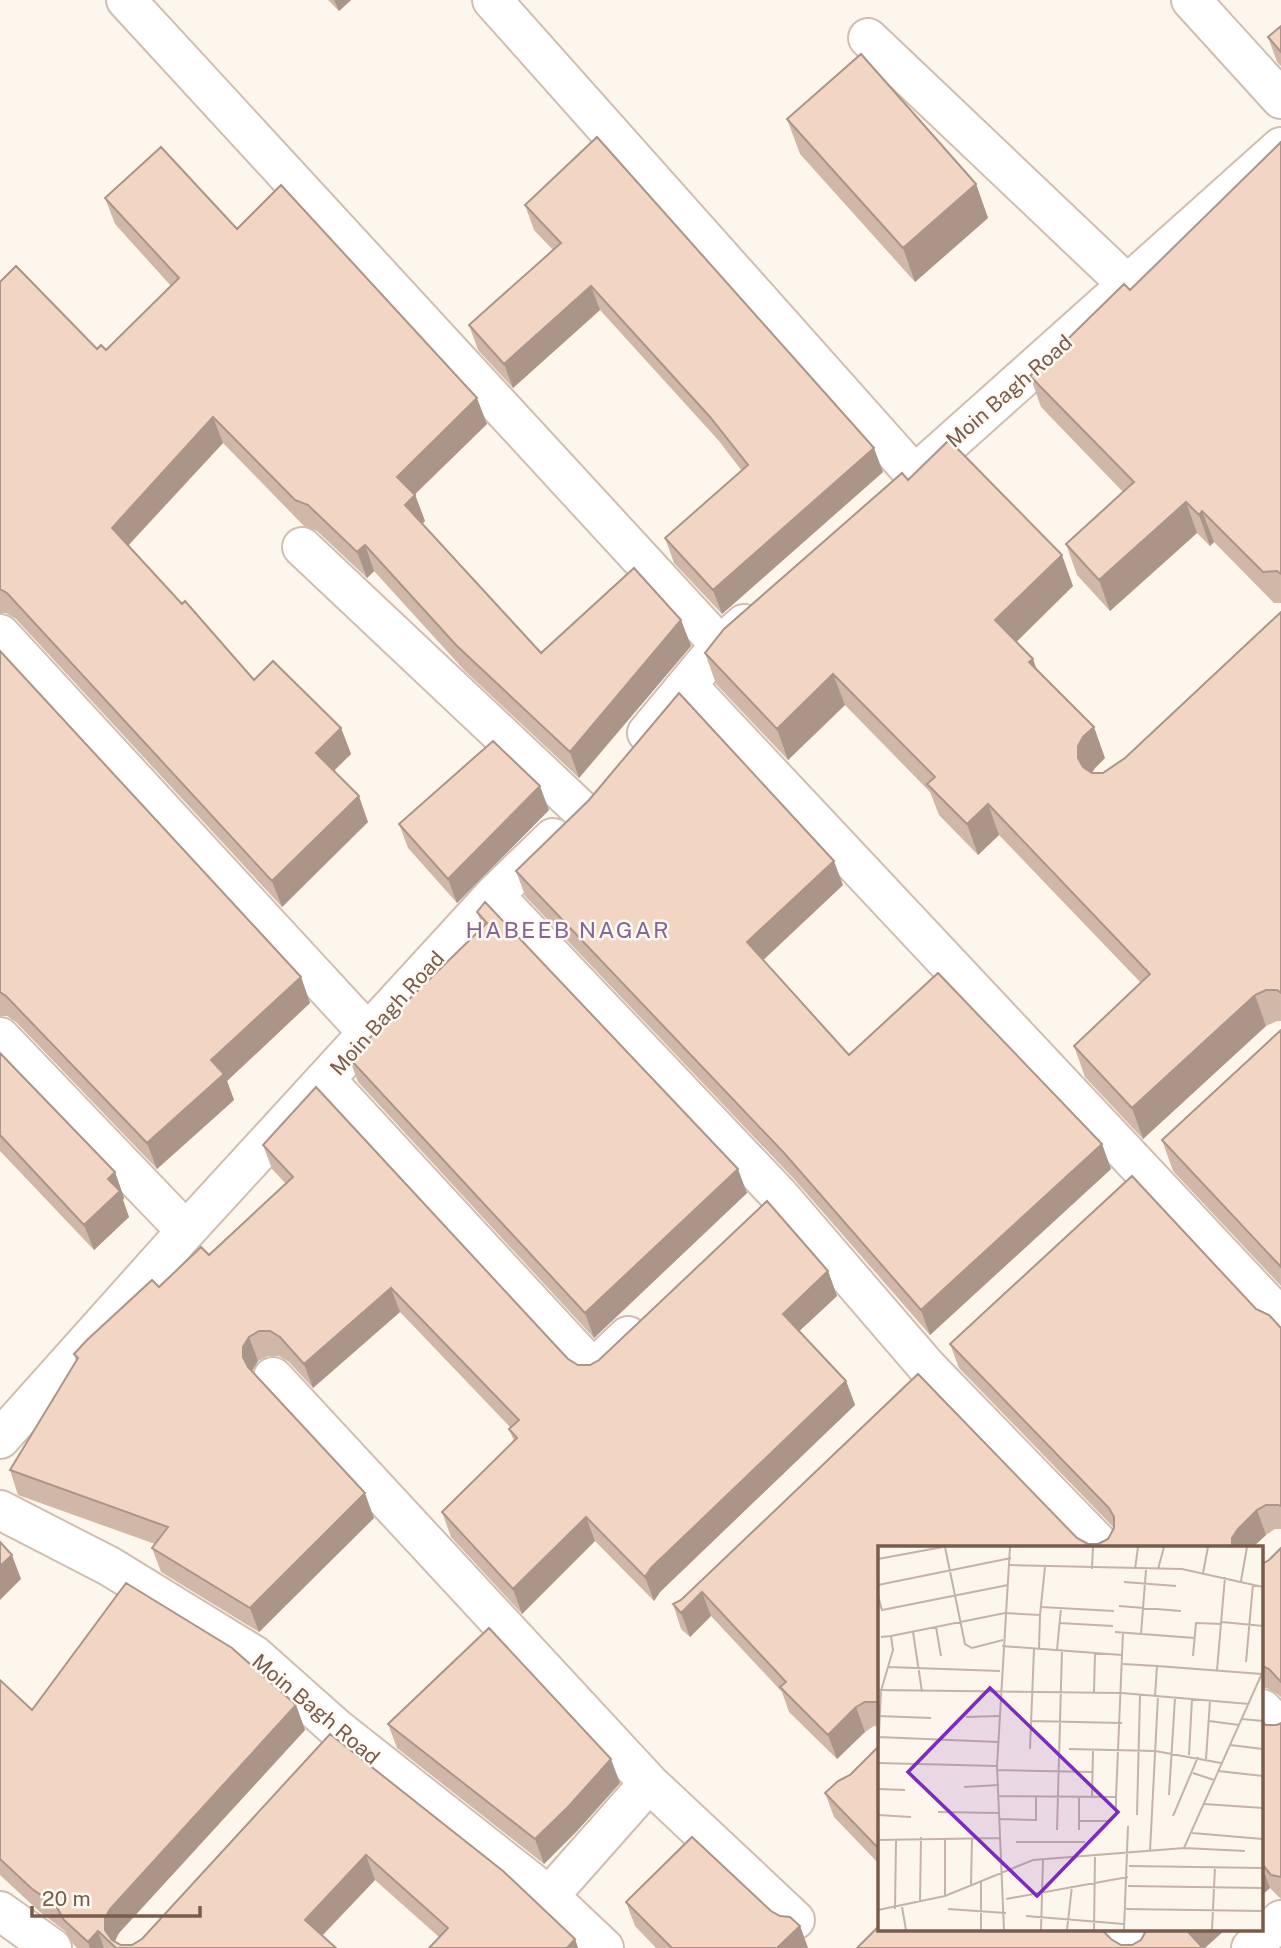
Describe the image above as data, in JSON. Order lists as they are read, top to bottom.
{
  "streets": {
    "street": ["Moin Bagh Road"]
  },
  "districts": ["HABEEB NAGAR"],
  "scale_bar": "20 m"
}
